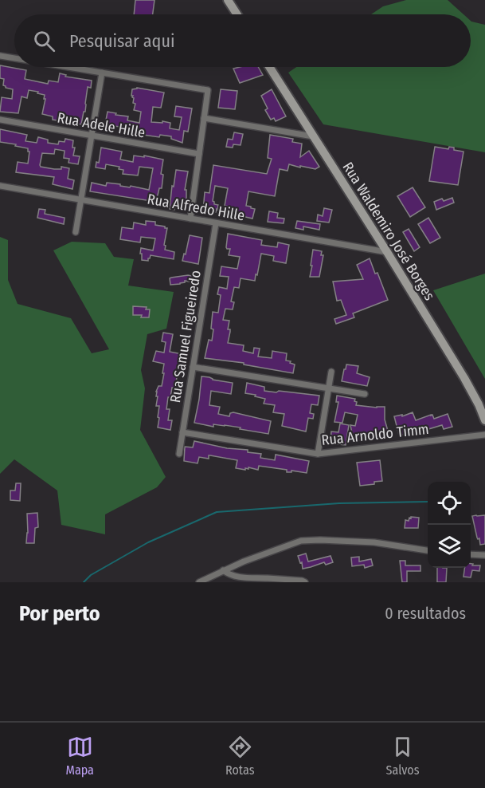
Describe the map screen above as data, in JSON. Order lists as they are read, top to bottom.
{
  "streets": {
    "main road": ["Rua Waldemiro José Borges"],
    "street": [
      "Rua Adele Hille",
      "Rua Alfredo Hille",
      "Rua Samuel Figueiredo",
      "Rua Arnoldo Timm"
    ]
  },
  "crossings": [
    ["Rua Alfredo Hille", "Rua Waldemiro José Borges"],
    ["Rua Alfredo Hille", "Rua Samuel Figueiredo"],
    ["Rua Samuel Figueiredo", "Rua Arnoldo Timm"]
  ],
  "page": {
    "search": "Pesquisar aqui",
    "heading": ["Por perto", "0 resultados"],
    "nav": ["Mapa", "Rotas", "Salvos"]
  }
}
